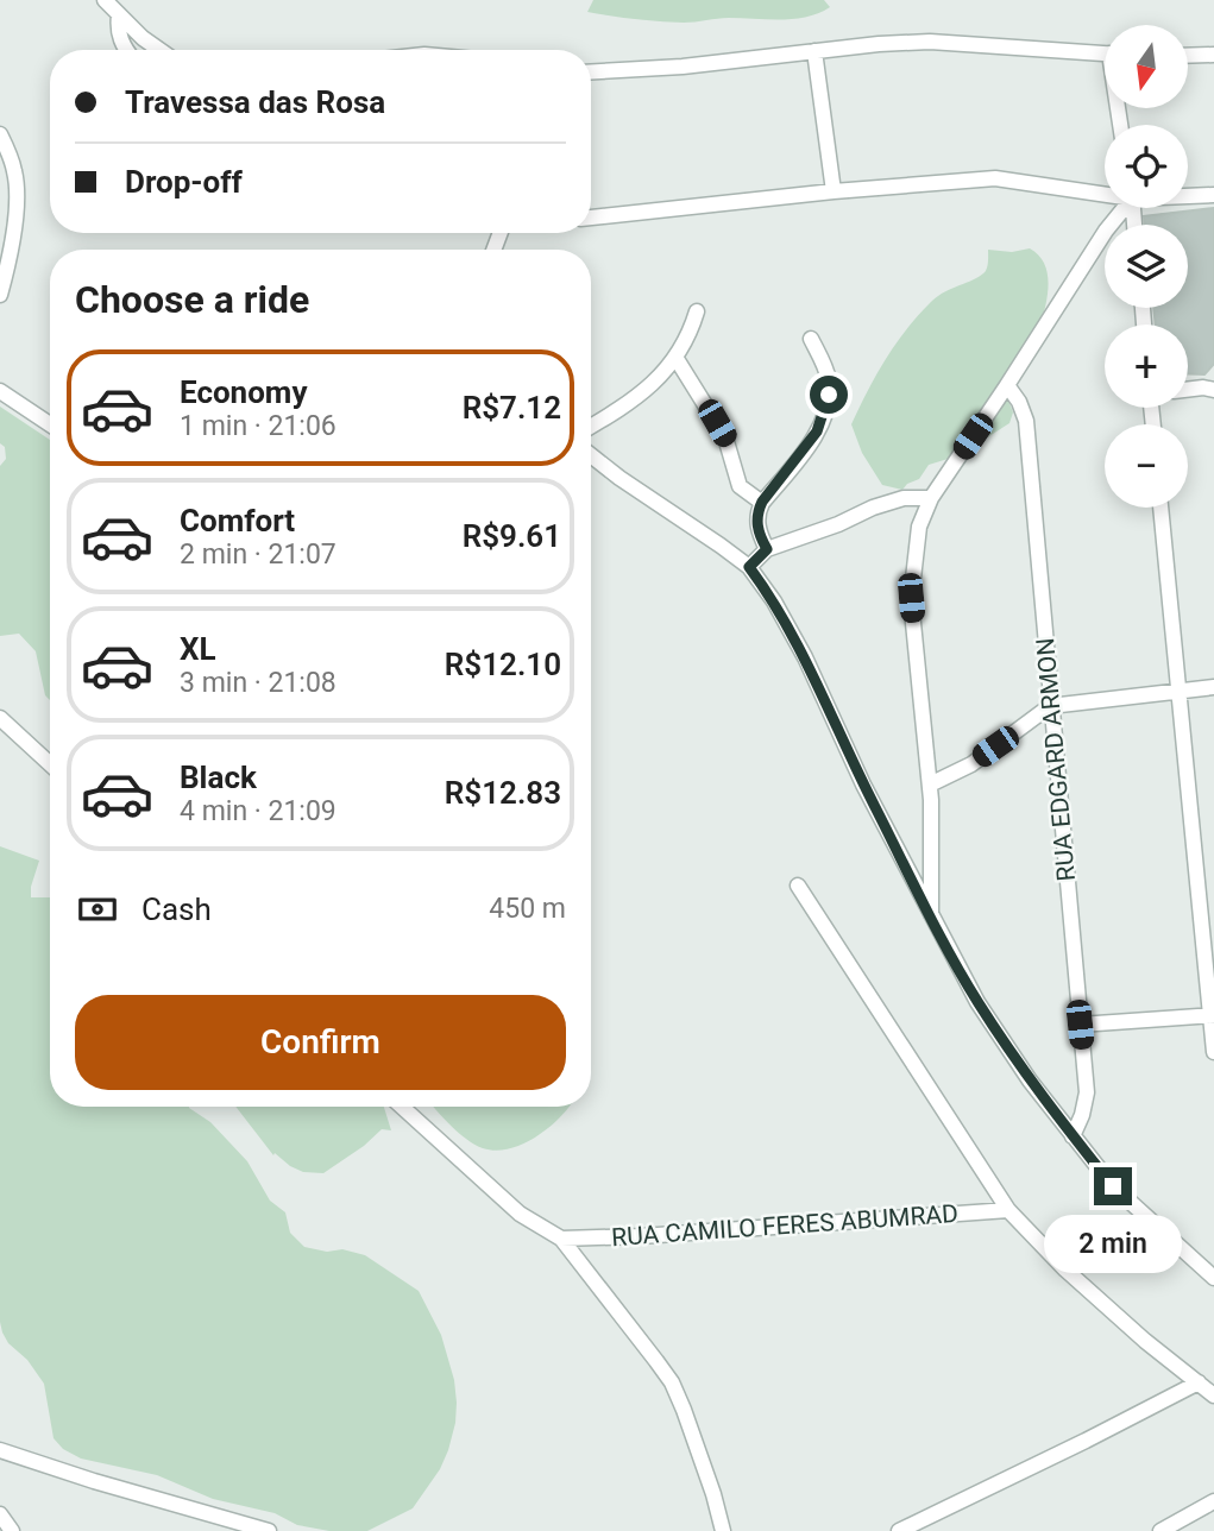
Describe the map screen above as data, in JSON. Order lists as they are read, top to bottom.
{
  "streets": {
    "street": ["RUA EDGARD ARMON", "RUA CAMILO FERES ABUMRAD"]
  },
  "north": "bottom",
  "page": {
    "map_buttons": ["+", "−"],
    "banner": ["Travessa das Rosa", "Drop-off"],
    "heading": "Choose a ride",
    "list": [
      {
        "name": "Economy",
        "note": "1 min · 21:06",
        "value": "R$7.12"
      },
      {
        "name": "Comfort",
        "note": "2 min · 21:07",
        "value": "R$9.61"
      },
      {
        "name": "XL",
        "note": "3 min · 21:08",
        "value": "R$12.10"
      },
      {
        "name": "Black",
        "note": "4 min · 21:09",
        "value": "R$12.83"
      }
    ],
    "pay": ["Cash", "450 m"],
    "buttons": "Confirm",
    "bubble": "2 min"
  }
}
